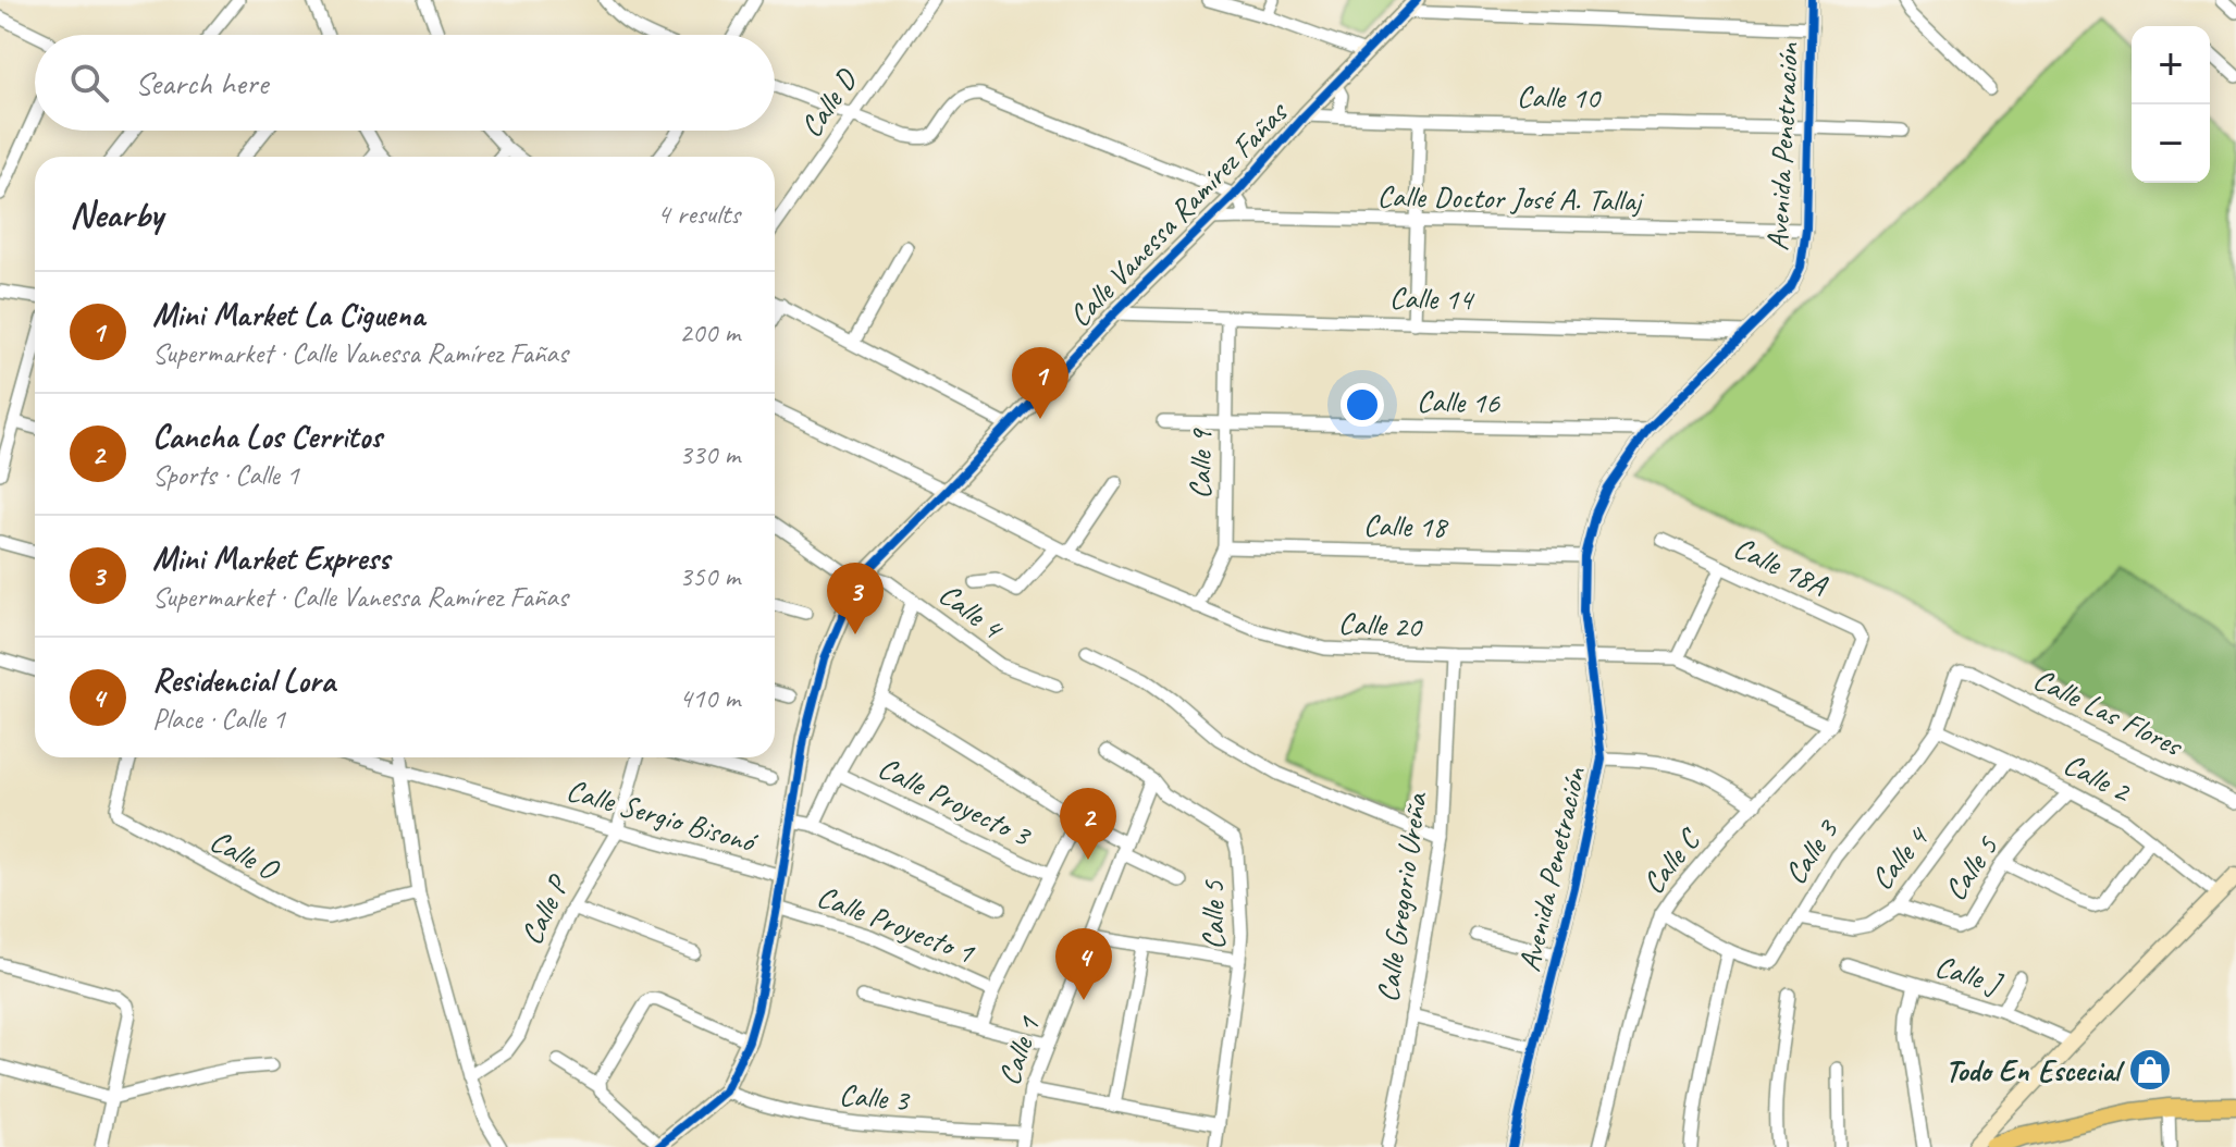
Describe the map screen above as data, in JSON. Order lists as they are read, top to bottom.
{
  "streets": {
    "street": [
      "Calle 10",
      "Calle D",
      "Avenida Penetración",
      "Calle Doctor José A. Tallaj",
      "Calle Vanessa Ramírez Fañas",
      "Calle 14",
      "Calle 16",
      "Calle 9",
      "Calle 18",
      "Calle 18A",
      "Calle 4",
      "Calle 20",
      "Calle Las Flores",
      "Calle 2",
      "Calle Proyecto 3",
      "Calle Sergio Bisonó",
      "Calle 3",
      "Calle O",
      "Calle C",
      "Calle 5",
      "Calle Gregorio Ureña",
      "Calle P",
      "Calle Proyecto 1",
      "Calle J",
      "Calle 1"
    ]
  },
  "crossings": [
    ["Calle 10", "Avenida Penetración"],
    ["Calle 10", "Calle Vanessa Ramírez Fañas"],
    ["Avenida Penetración", "Calle Doctor José A. Tallaj"],
    ["Avenida Penetración", "Calle 14"],
    ["Avenida Penetración", "Calle 16"],
    ["Avenida Penetración", "Calle 18"],
    ["Avenida Penetración", "Calle 20"],
    ["Calle Doctor José A. Tallaj", "Calle Vanessa Ramírez Fañas"],
    ["Calle Vanessa Ramírez Fañas", "Calle 14"],
    ["Calle Vanessa Ramírez Fañas", "Calle 4"],
    ["Calle Vanessa Ramírez Fañas", "Calle 20"],
    ["Calle Vanessa Ramírez Fañas", "Calle Sergio Bisonó"],
    ["Calle Vanessa Ramírez Fañas", "Calle 3"],
    ["Calle Vanessa Ramírez Fañas", "Calle Proyecto 1"],
    ["Calle 14", "Calle 9"],
    ["Calle 16", "Calle 9"],
    ["Calle 9", "Calle 18"],
    ["Calle 9", "Calle 20"],
    ["Calle 18A", "Calle C"],
    ["Calle 4", "Calle 2"],
    ["Calle 4", "Calle 3"],
    ["Calle 4", "Calle 5"],
    ["Calle 20", "Calle C"],
    ["Calle 20", "Calle Gregorio Ureña"],
    ["Calle Las Flores", "Calle 3"],
    ["Calle 2", "Calle 3"],
    ["Calle 2", "Calle 5"],
    ["Calle Sergio Bisonó", "Calle P"],
    ["Calle 3", "Calle C"],
    ["Calle 3", "Calle 1"],
    ["Calle 5", "Calle 1"]
  ],
  "places": {
    "shop": ["Todo En Escecial"]
  },
  "page": {
    "map_buttons": ["+", "−"],
    "search": "Search here",
    "heading": ["Nearby", "4 results"],
    "list": [
      {
        "mark": "1",
        "name": "Mini Market La Ciguena",
        "note": "Supermarket · Calle Vanessa Ramírez Fañas",
        "value": "200 m"
      },
      {
        "mark": "2",
        "name": "Cancha Los Cerritos",
        "note": "Sports · Calle 1",
        "value": "330 m"
      },
      {
        "mark": "3",
        "name": "Mini Market Express",
        "note": "Supermarket · Calle Vanessa Ramírez Fañas",
        "value": "350 m"
      },
      {
        "mark": "4",
        "name": "Residencial Lora",
        "note": "Place · Calle 1",
        "value": "410 m"
      }
    ],
    "pins": [
      "1",
      "3",
      "2",
      "4"
    ]
  }
}
